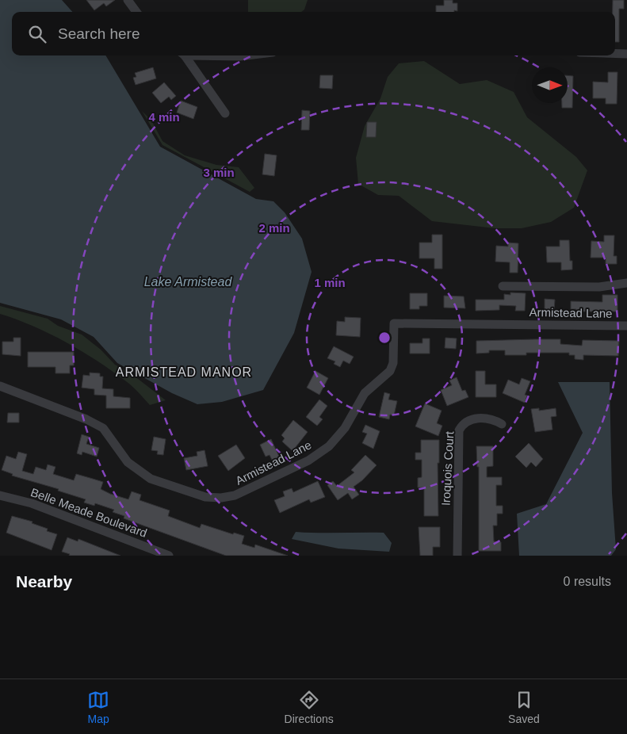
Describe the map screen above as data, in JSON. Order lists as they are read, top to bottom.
{
  "streets": {
    "street": ["Armistead Lane", "Iroquois Court", "Belle Meade Boulevard"]
  },
  "districts": ["ARMISTEAD MANOR"],
  "water": ["Lake Armistead"],
  "north": "right",
  "page": {
    "search": "Search here",
    "heading": ["Nearby", "0 results"],
    "nav": ["Map", "Directions", "Saved"]
  },
  "rings": [
    "4 min",
    "3 min",
    "2 min",
    "1 min"
  ]
}
